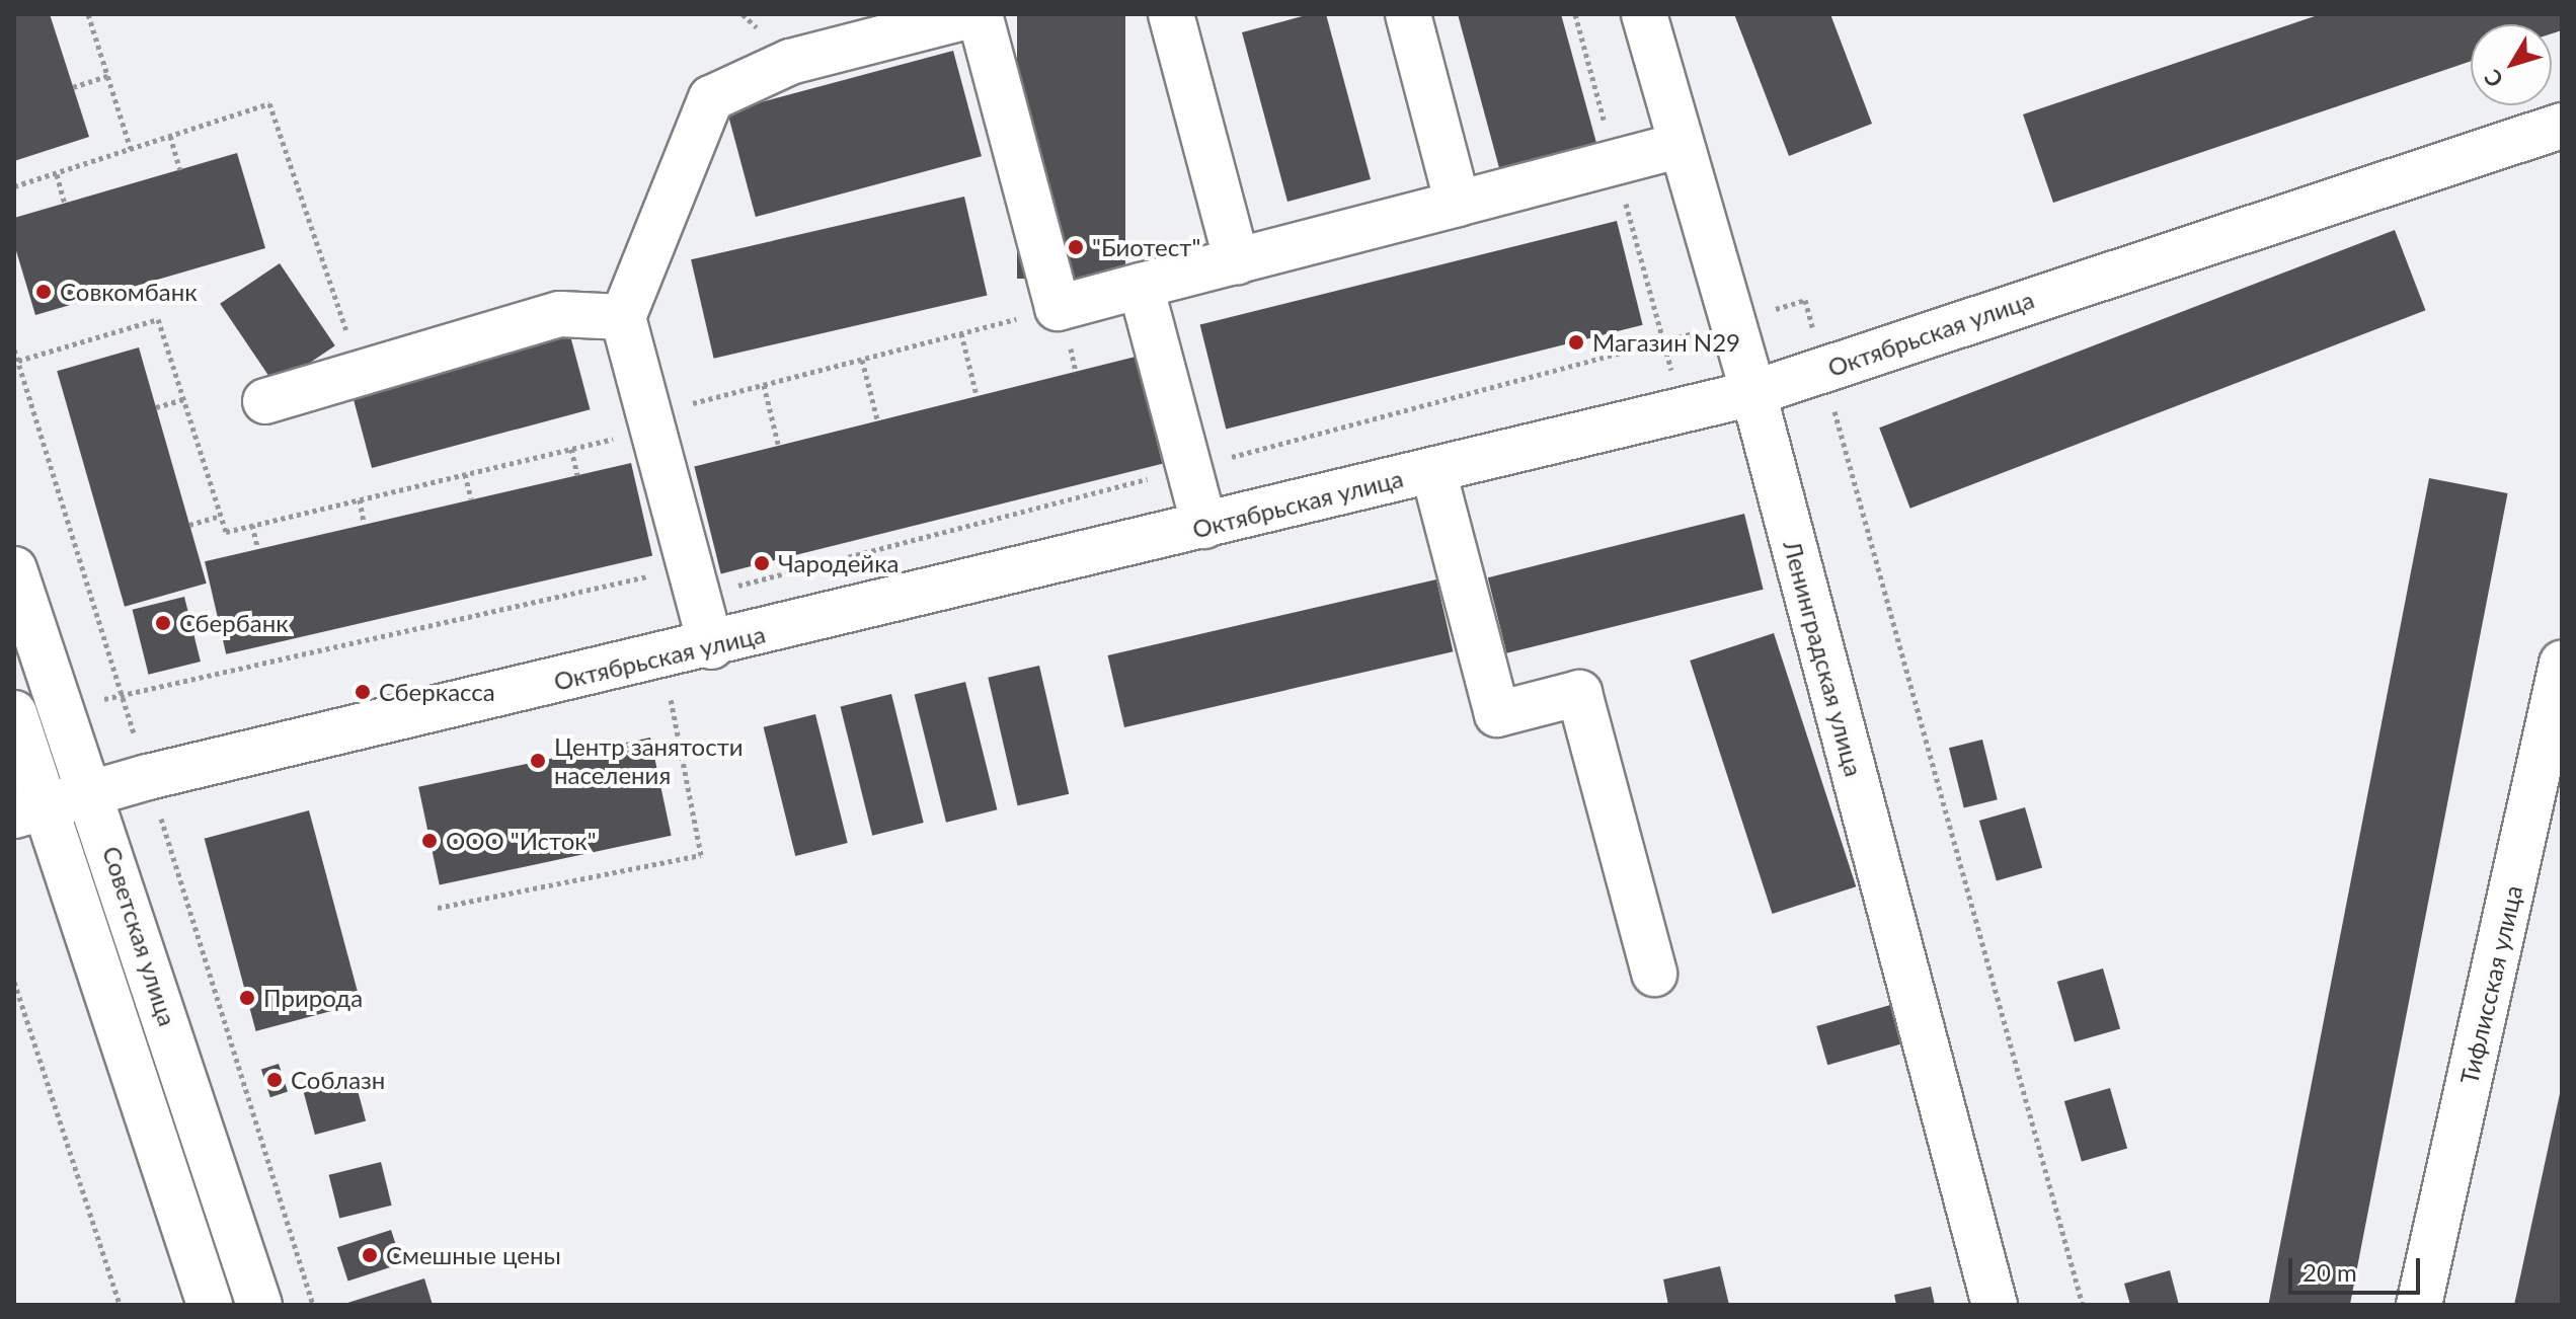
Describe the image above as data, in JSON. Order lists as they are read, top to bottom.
{
  "streets": {
    "street": [
      "Октябрьская улица",
      "Ленинградская улица",
      "Советская улица",
      "Тифлисская улица"
    ]
  },
  "crossings": [
    ["Октябрьская улица", "Ленинградская улица"],
    ["Октябрьская улица", "Советская улица"]
  ],
  "places": [
    "\"Биотест\"",
    "Совкомбанк",
    "Магазин N29",
    "Чародейка",
    "Сбербанк",
    "Сберкасса",
    "Центр занятости населения",
    "ООО \"Исток\"",
    "Природа",
    "Соблазн",
    "Смешные цены"
  ],
  "scale_bar": "20 m",
  "north": "bottom left"
}
